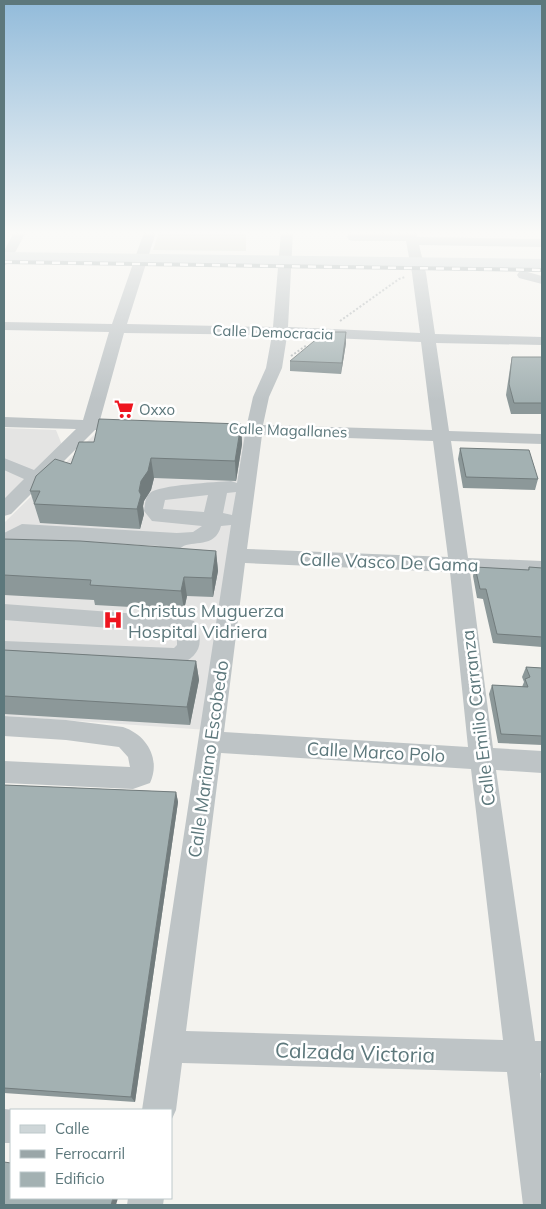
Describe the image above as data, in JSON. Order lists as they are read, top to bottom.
{
  "streets": {
    "street": [
      "Calle Democracia",
      "Calle Magallanes",
      "Calle Vasco De Gama",
      "Calle Emilio Carranza",
      "Calle Marco Polo",
      "Calle Mariano Escobedo",
      "Calzada Victoria"
    ]
  },
  "crossings": [
    ["Calle Democracia", "Calle Emilio Carranza"],
    ["Calle Democracia", "Calle Mariano Escobedo"],
    ["Calle Magallanes", "Calle Emilio Carranza"],
    ["Calle Magallanes", "Calle Mariano Escobedo"],
    ["Calle Vasco De Gama", "Calle Emilio Carranza"],
    ["Calle Vasco De Gama", "Calle Mariano Escobedo"],
    ["Calle Emilio Carranza", "Calle Marco Polo"],
    ["Calle Emilio Carranza", "Calzada Victoria"],
    ["Calle Marco Polo", "Calle Mariano Escobedo"],
    ["Calle Mariano Escobedo", "Calzada Victoria"]
  ],
  "places": {
    "supermarket": ["Oxxo"],
    "hospital": ["Christus Muguerza Hospital Vidriera"]
  },
  "legend": ["Calle", "Ferrocarril", "Edificio"]
}
